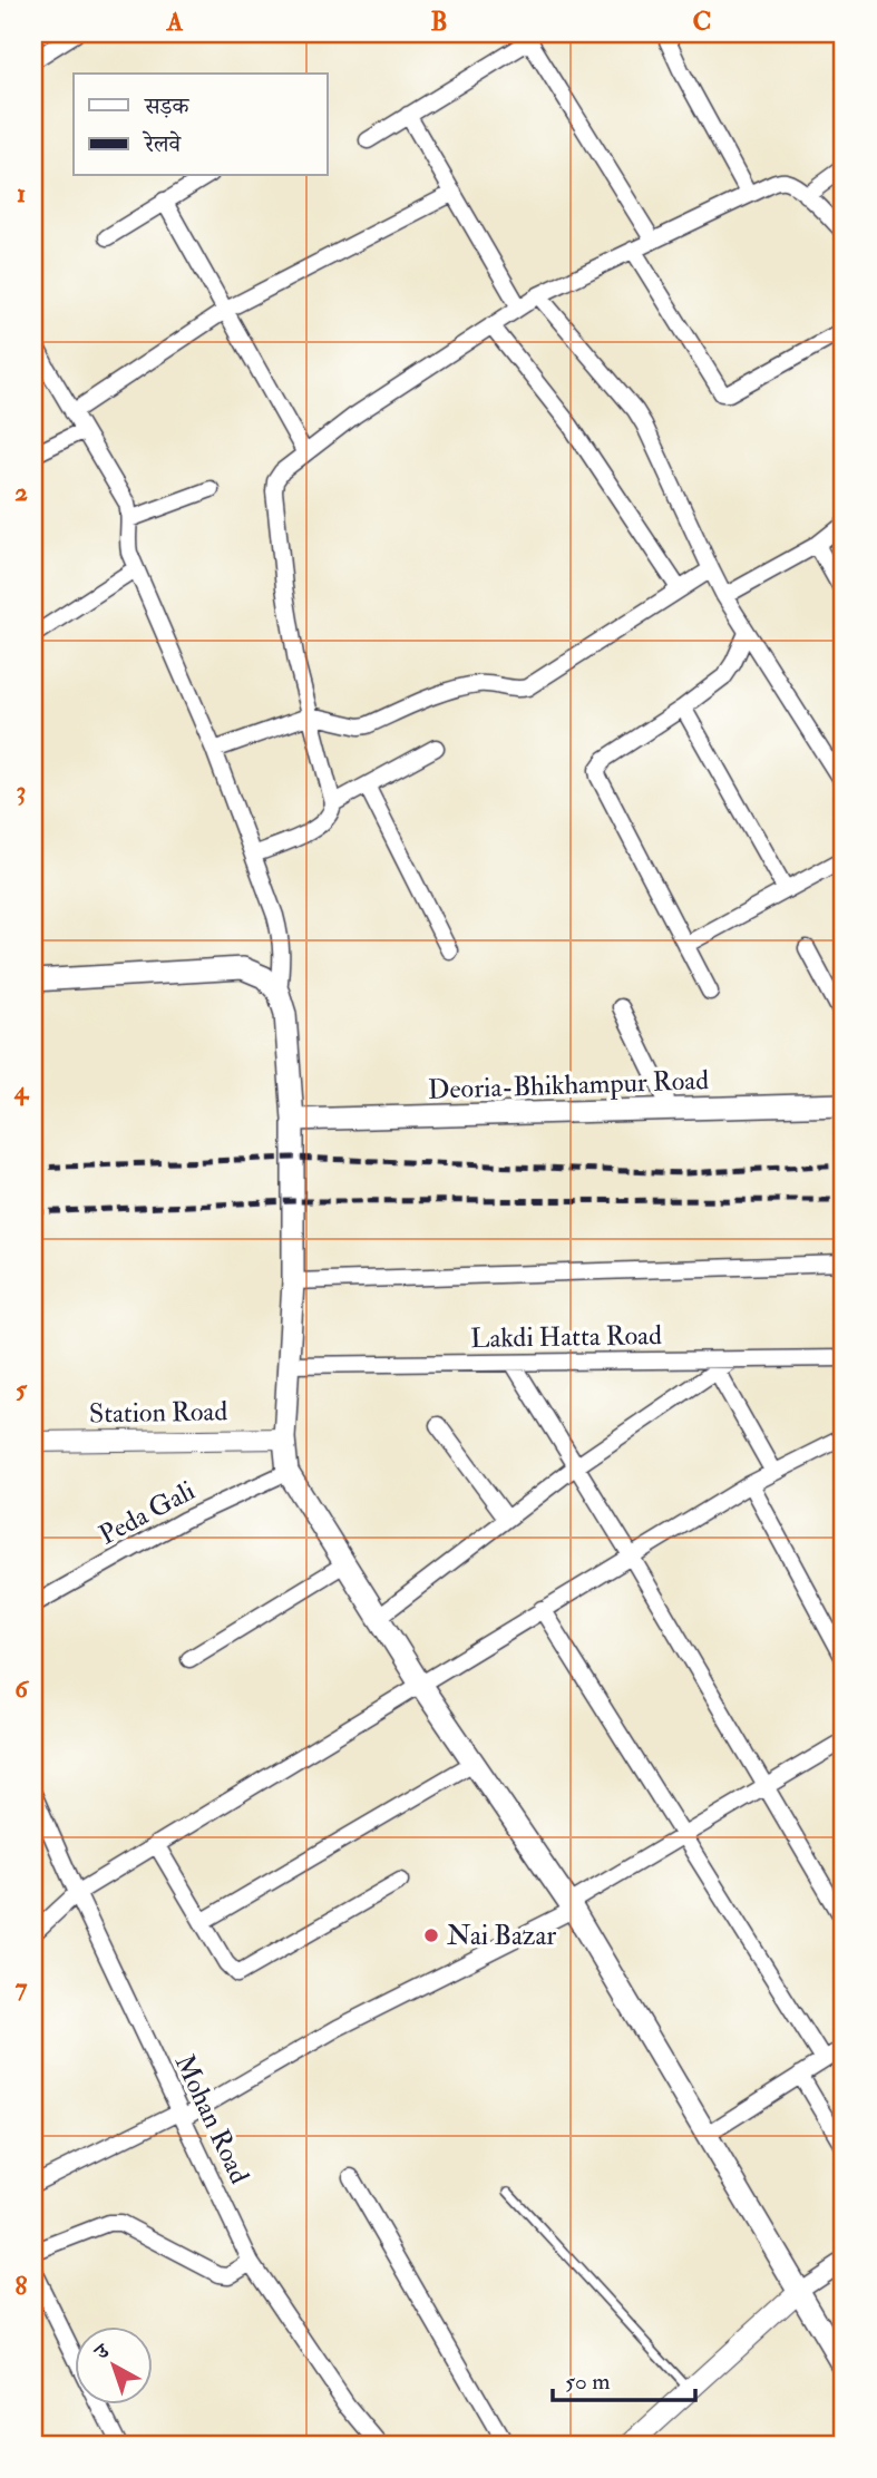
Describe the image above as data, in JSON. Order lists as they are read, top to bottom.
{
  "streets": {
    "main road": ["Deoria-Bhikhampur Road"],
    "street": [
      "Lakdi Hatta Road",
      "Station Road",
      "Peda Gali",
      "Mohan Road"
    ]
  },
  "places": ["Nai Bazar"],
  "legend": ["सड़क", "रेलवे"],
  "scale_bar": "50 m",
  "north": "top left",
  "grid": {
    "columns": ["A", "B", "C"],
    "rows": [
      "1",
      "2",
      "3",
      "4",
      "5",
      "6",
      "7",
      "8"
    ]
  }
}
